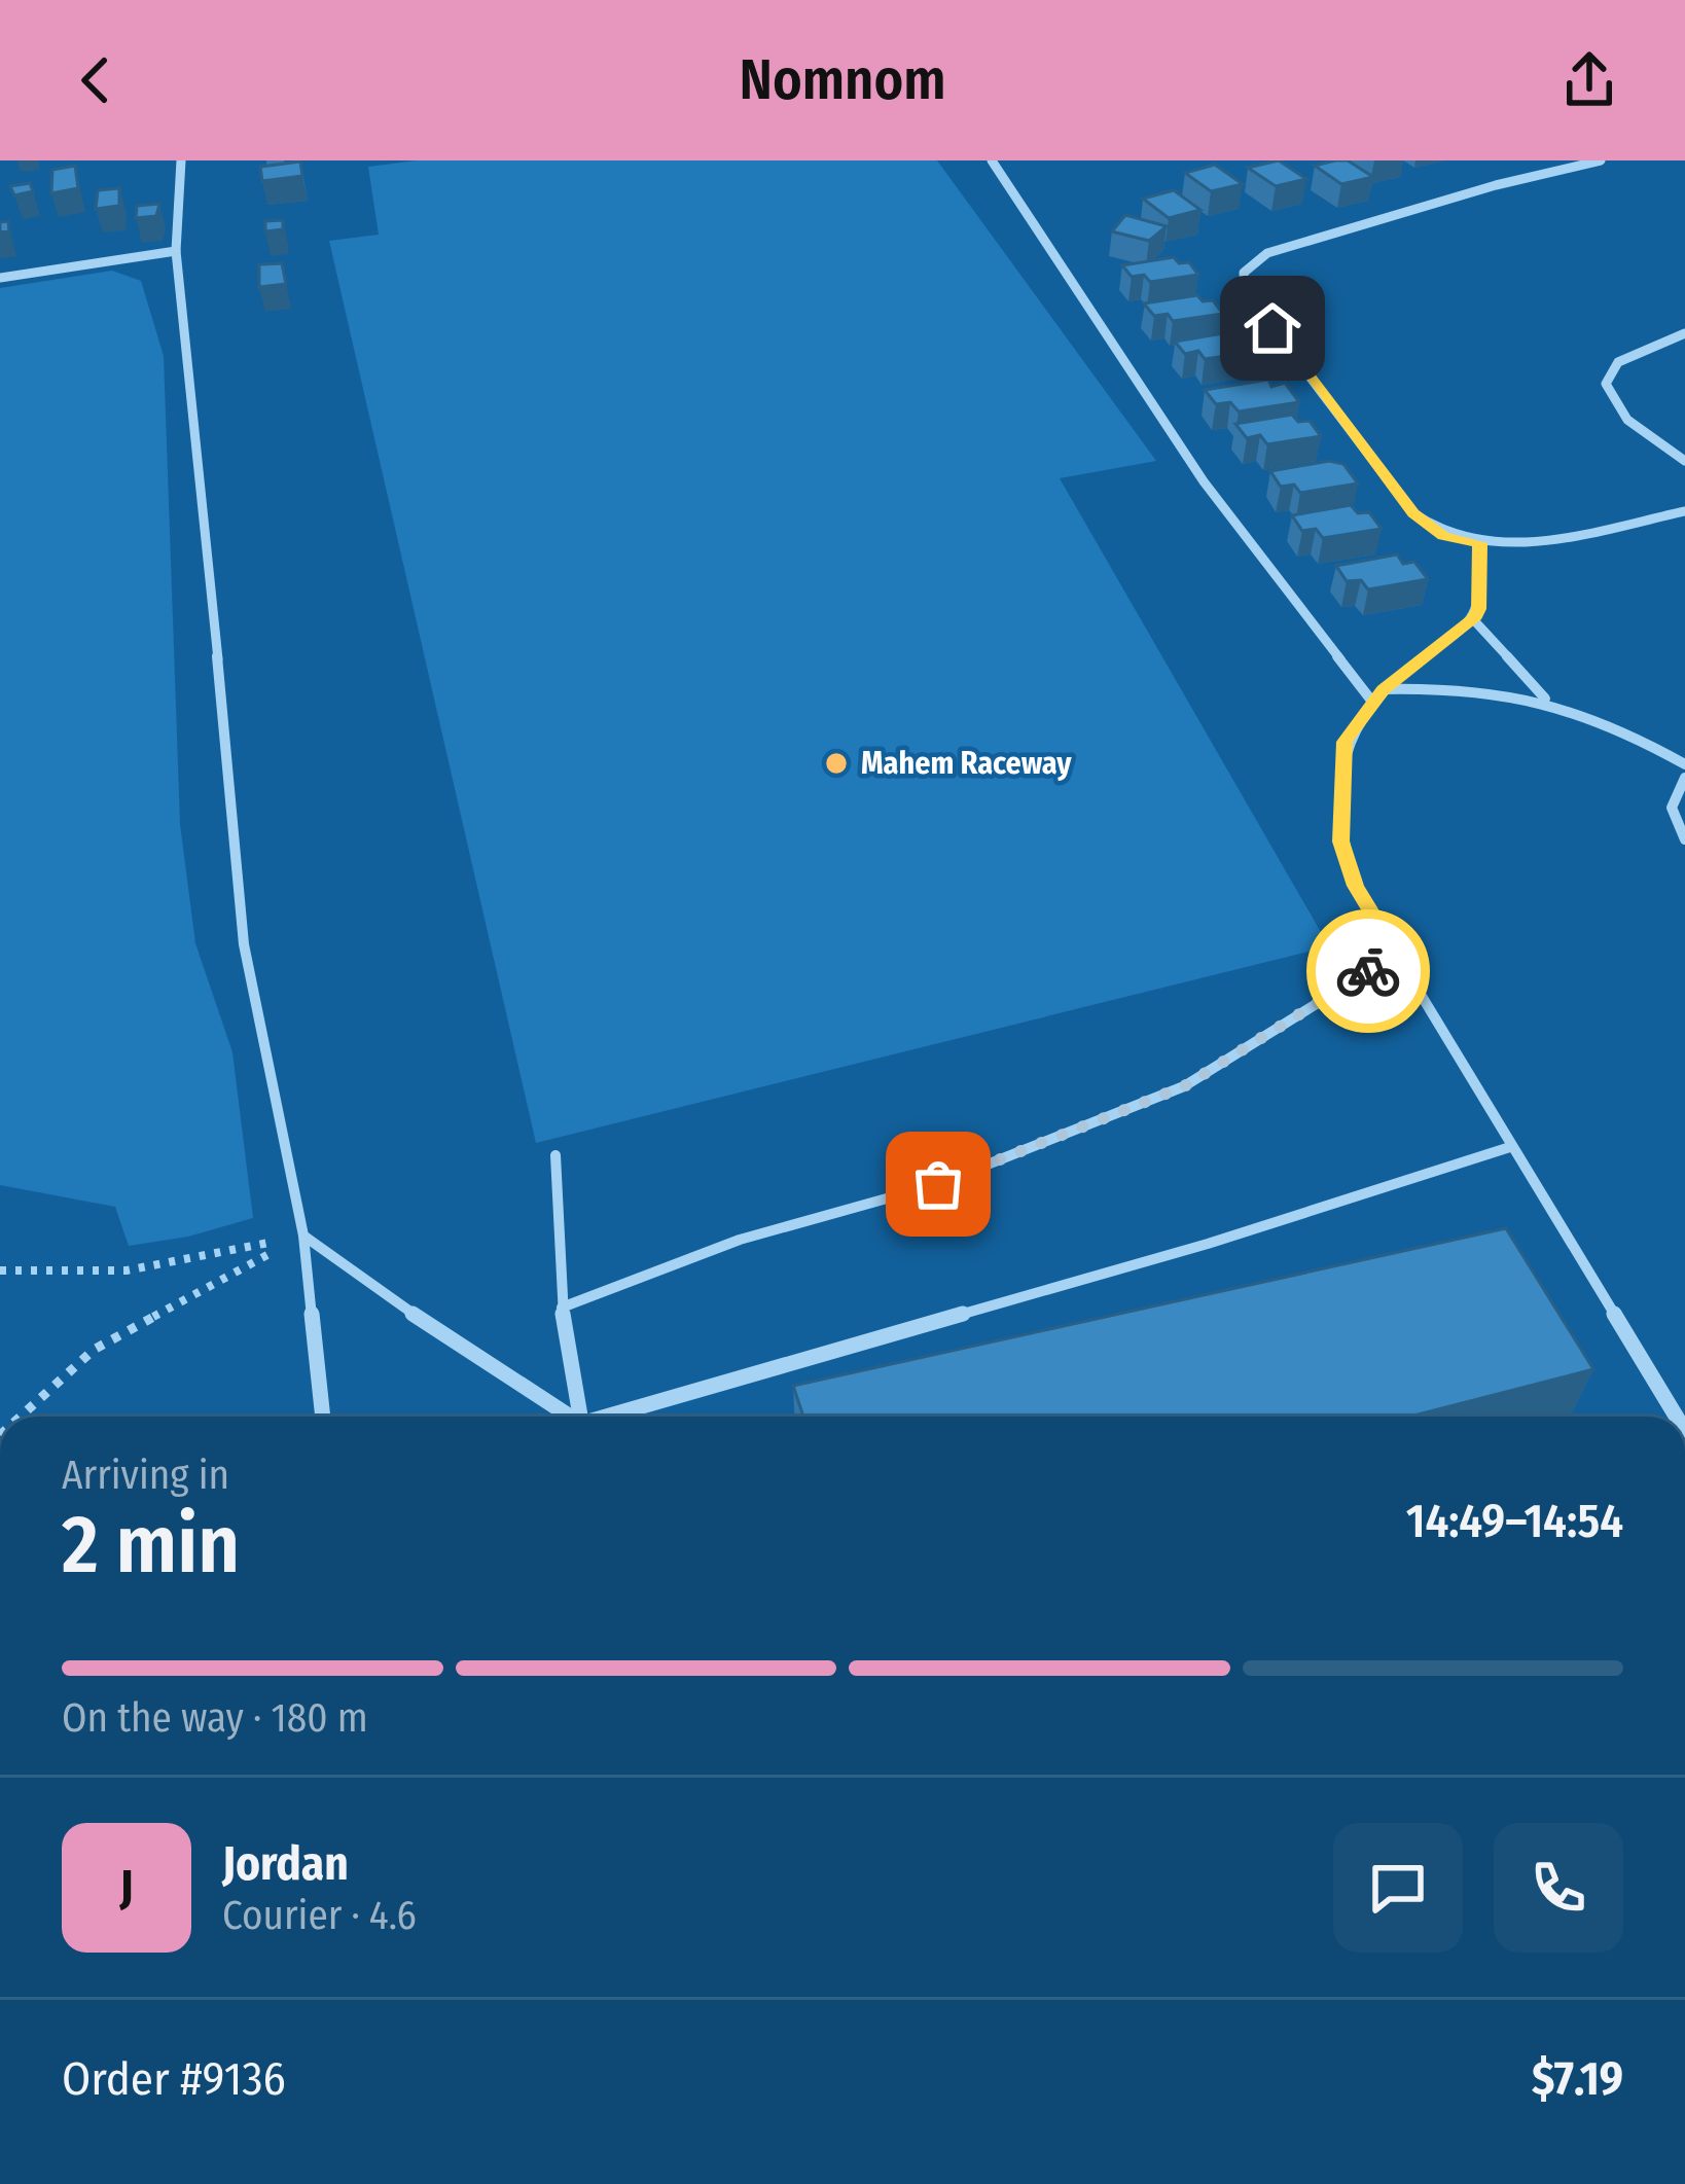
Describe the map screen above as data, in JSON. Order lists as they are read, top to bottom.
{
  "places": ["Mahem Raceway"],
  "page": {
    "header": "Nomnom",
    "heading": ["2 min", "Arriving in", "14:49–14:54"],
    "panel": [
      "Jordan",
      "Courier · 4.6",
      "Order #9136",
      "$7.19"
    ],
    "bar": "On the way · 180 m",
    "round": "J"
  }
}
